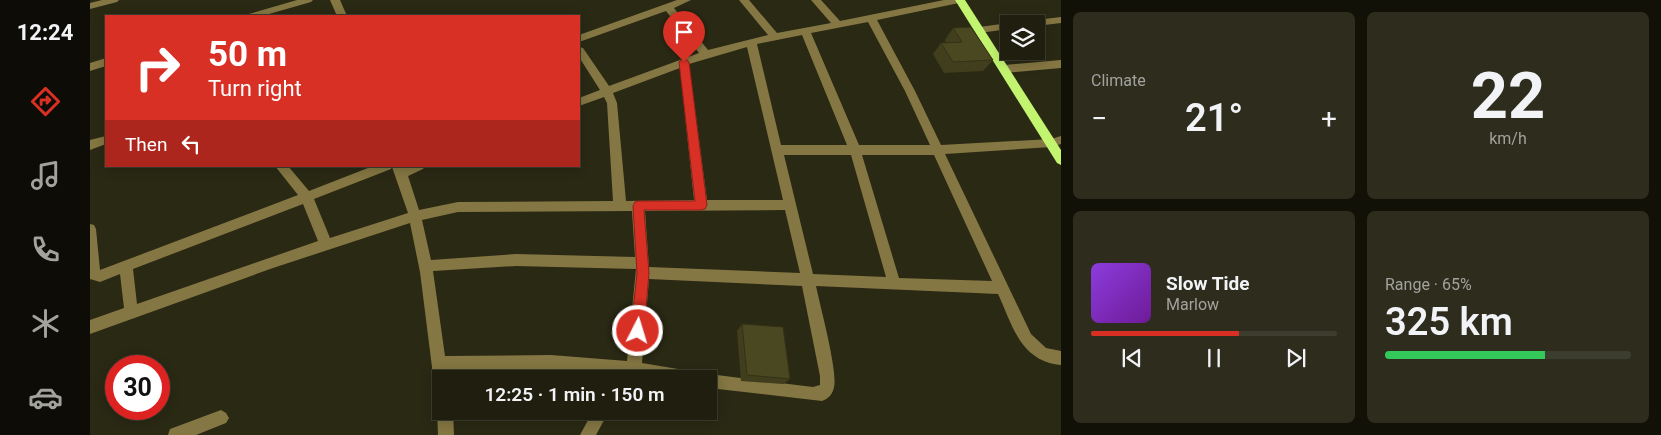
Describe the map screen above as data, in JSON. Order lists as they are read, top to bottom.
{
  "page": {
    "tabs": "12:24",
    "tile": [
      "Climate",
      ["22", "km/h"],
      ["Range · 65%", "325 km"]
    ],
    "turn": ["50 m", "Turn right"],
    "heat": ["−", "21°", "+"],
    "then": "Then",
    "song": ["Slow Tide", "Marlow"],
    "limit": "30",
    "trip": "12:25 · 1 min · 150 m"
  }
}
